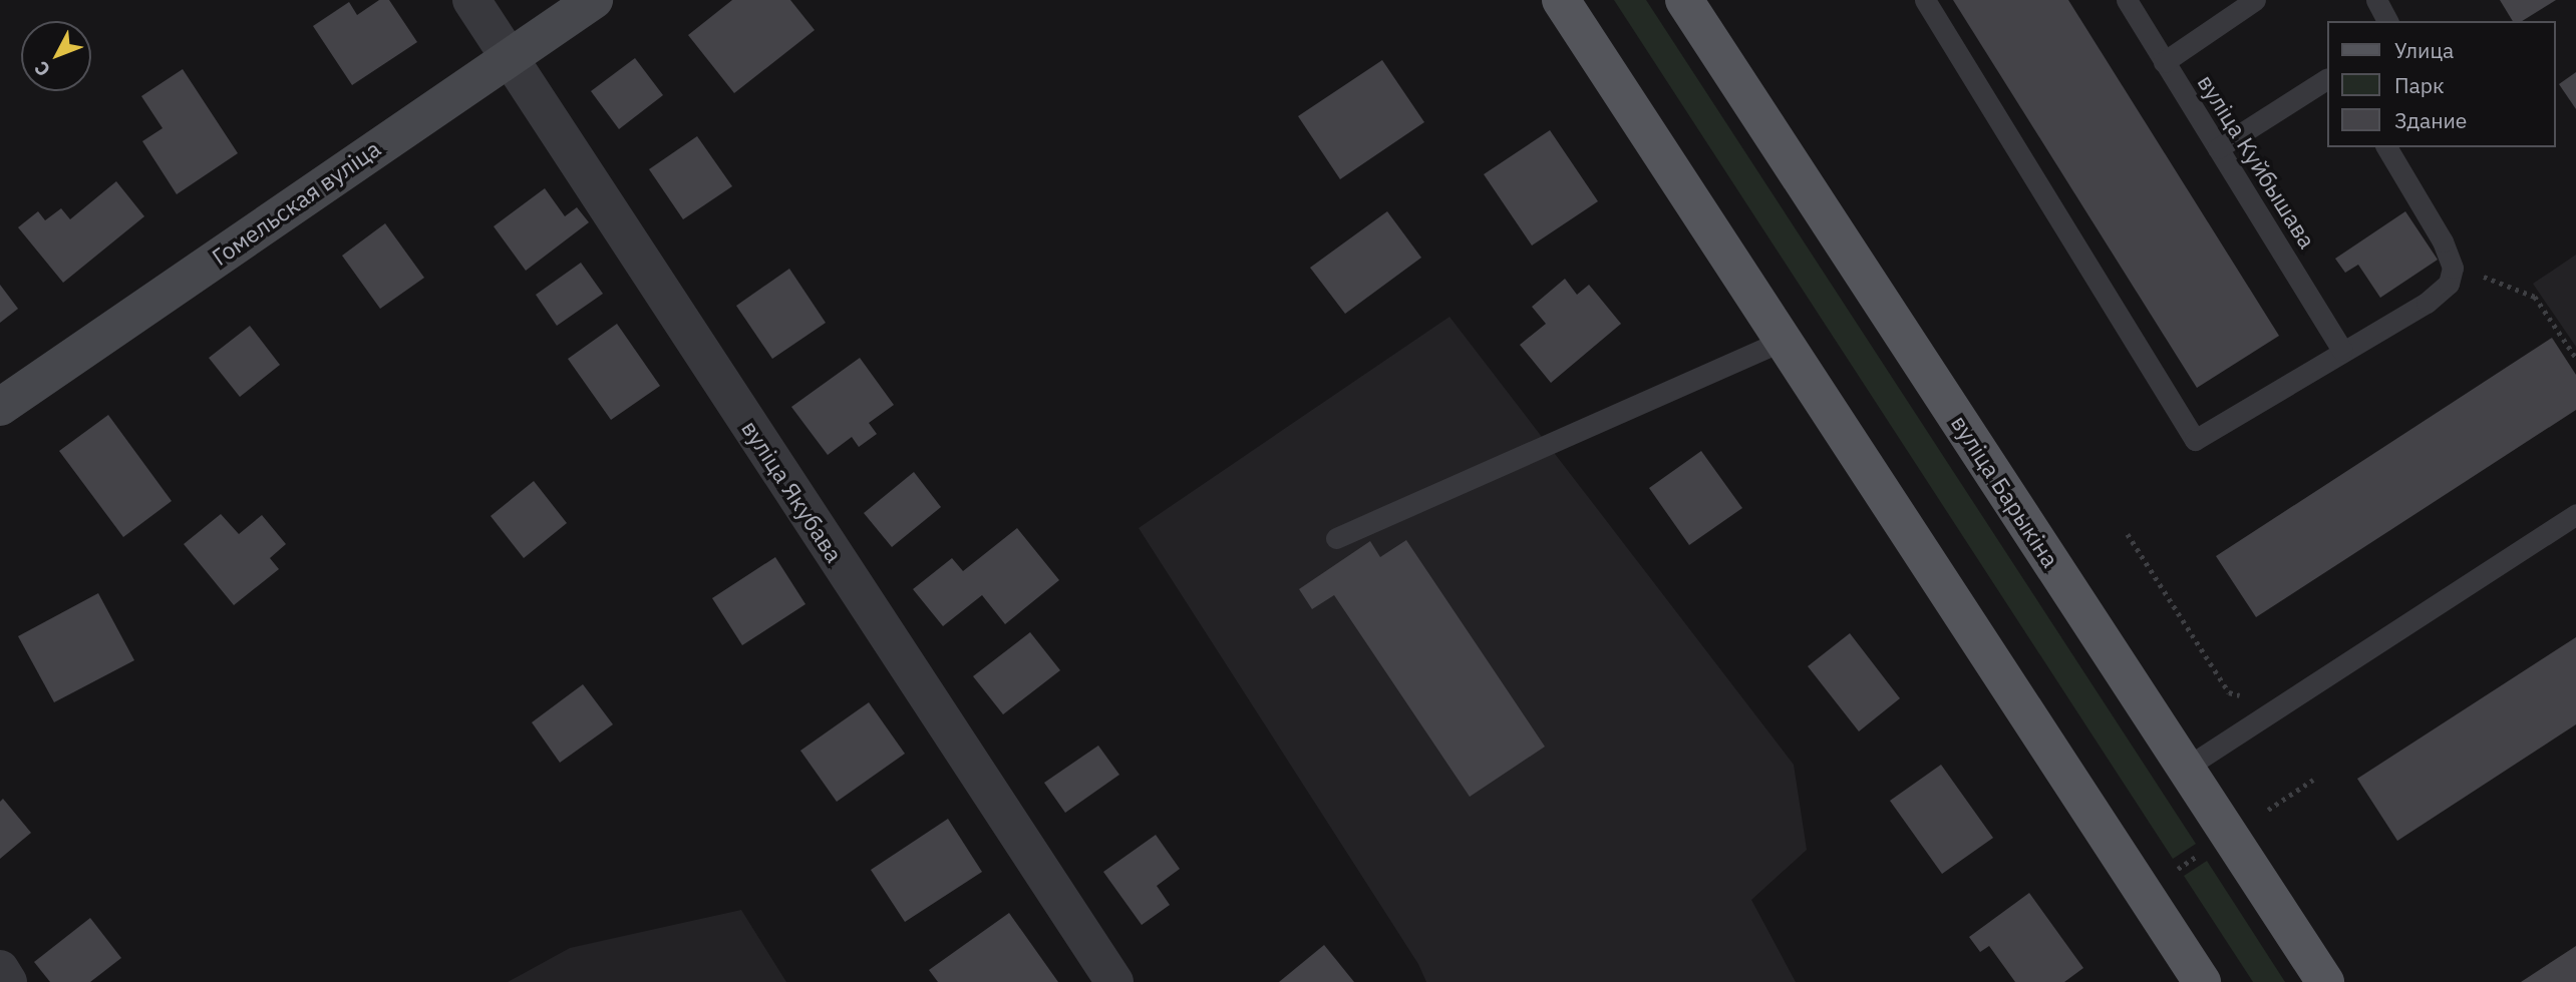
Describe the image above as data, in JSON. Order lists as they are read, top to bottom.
{
  "streets": {
    "main road": ["вуліца Барыкіна"],
    "street": ["Гомельская вуліца", "вуліца Якубава"],
    "lane": ["вуліца Куйбышава"]
  },
  "crossings": [
    ["Гомельская вуліца", "вуліца Якубава"]
  ],
  "legend": ["Улица", "Парк", "Здание"],
  "north": "bottom left"
}
